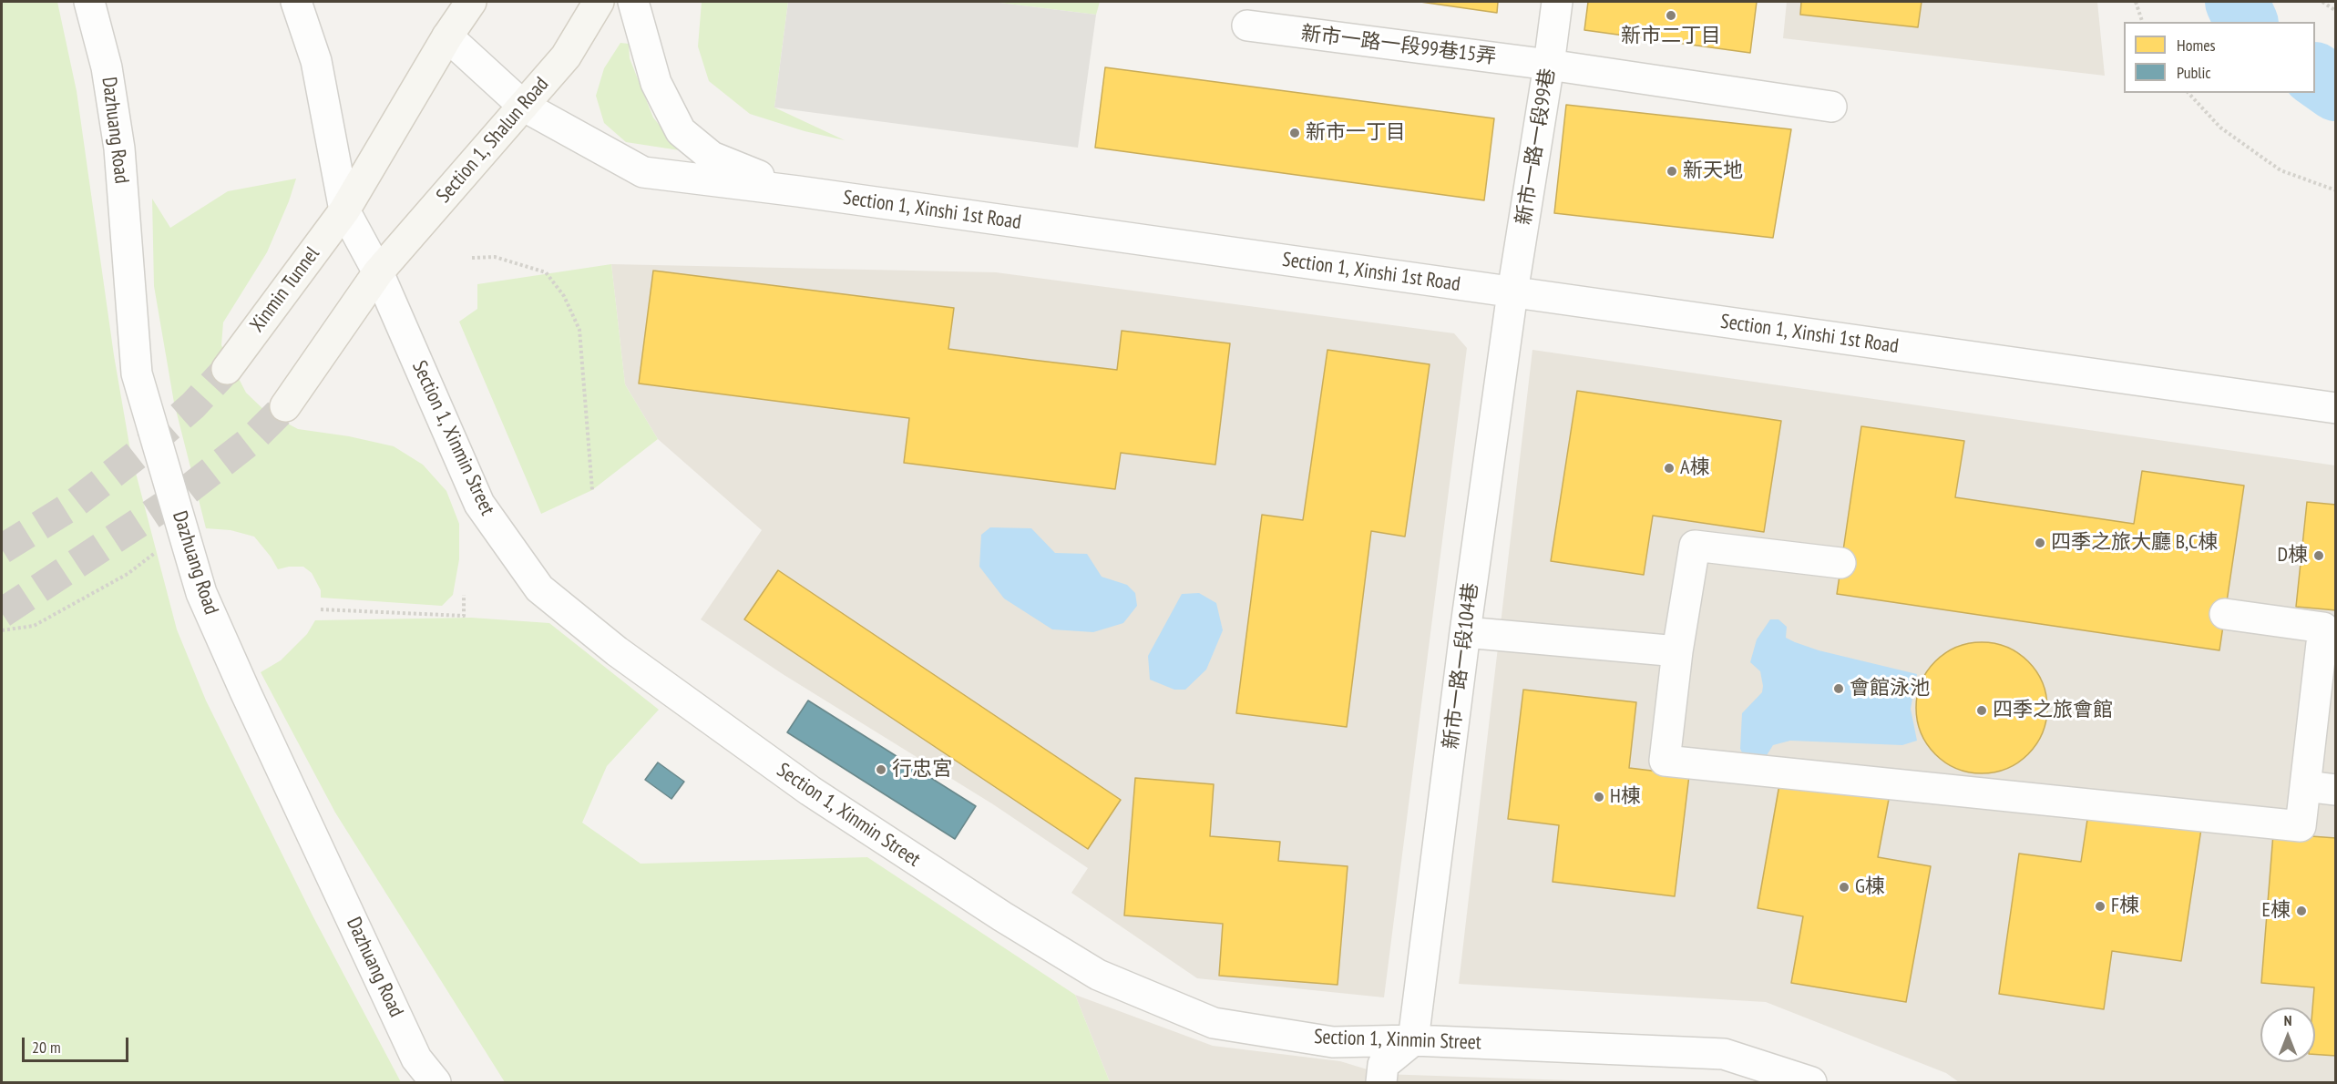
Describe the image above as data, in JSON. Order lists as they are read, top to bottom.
{
  "streets": {
    "street": [
      "新市一路一段99巷15弄",
      "Dazhuang Road",
      "Section 1, Shalun Road",
      "新市一路一段99巷",
      "Section 1, Xinshi 1st Road",
      "Xinmin Tunnel",
      "Section 1, Xinmin Street",
      "新市一路一段104巷"
    ]
  },
  "crossings": [
    ["新市一路一段99巷15弄", "新市一路一段99巷"],
    ["Section 1, Shalun Road", "Section 1, Xinshi 1st Road"],
    ["Section 1, Shalun Road", "Section 1, Xinmin Street"],
    ["新市一路一段99巷", "Section 1, Xinshi 1st Road"],
    ["新市一路一段99巷", "新市一路一段104巷"],
    ["Section 1, Xinshi 1st Road", "新市一路一段104巷"],
    ["Xinmin Tunnel", "Section 1, Xinmin Street"],
    ["Section 1, Xinmin Street", "新市一路一段104巷"]
  ],
  "places": [
    "新市二丁目",
    "新市一丁目",
    "新天地",
    "A棟",
    "四季之旅大廳 B,C棟",
    "D棟",
    "會館泳池",
    "四季之旅會館",
    "行忠宮",
    "H棟",
    "G棟",
    "F棟",
    "E棟"
  ],
  "legend": ["Homes", "Public"],
  "scale_bar": "20 m",
  "north": "top"
}
